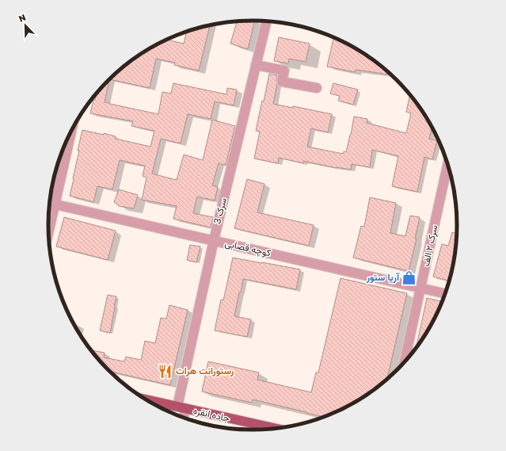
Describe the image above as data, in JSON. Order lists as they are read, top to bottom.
{
  "streets": {
    "main road": ["جاده انقره"],
    "street": ["سرک 3", "سرک ۲ الف", "کوچه قصابی"]
  },
  "crossings": [
    ["سرک 3", "کوچه قصابی"],
    ["سرک 3", "جاده انقره"],
    ["سرک ۲ الف", "کوچه قصابی"]
  ],
  "places": {
    "shop": ["آریا ستور"],
    "restaurant": ["رستورانت هرات"]
  },
  "north": "top left"
}
